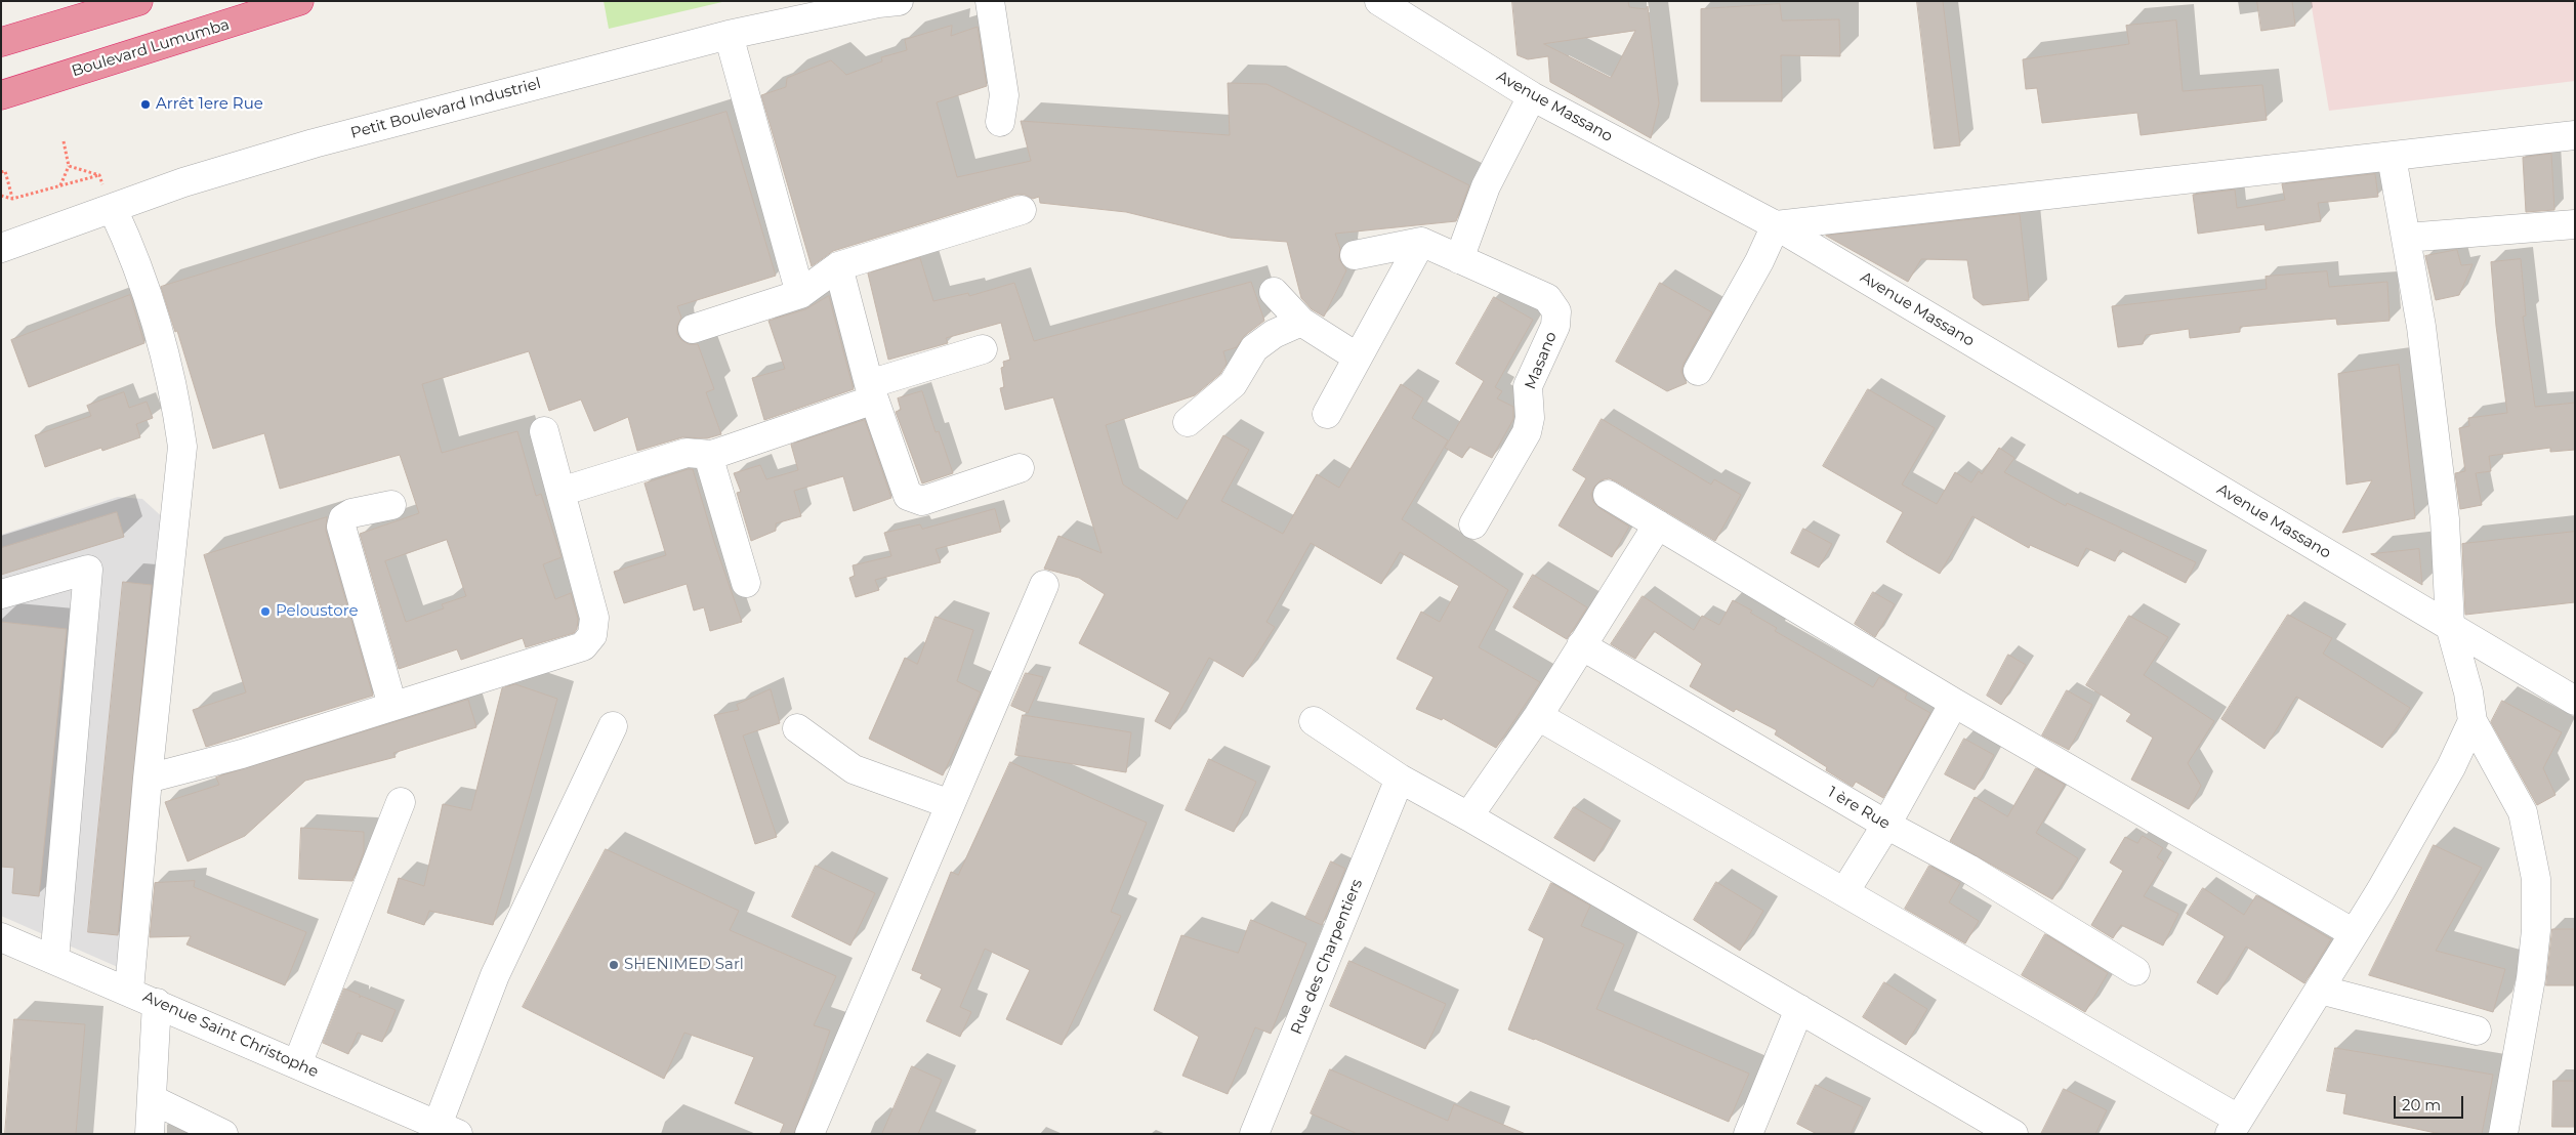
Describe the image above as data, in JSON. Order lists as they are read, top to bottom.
{
  "streets": {
    "highway": ["Boulevard Lumumba"],
    "street": [
      "Avenue Massano",
      "Petit Boulevard Industriel",
      "Masano",
      "1 ère Rue",
      "Rue des Charpentiers",
      "Avenue Saint Christophe"
    ]
  },
  "places": ["Arrêt 1ere Rue", "Peloustore", "SHENIMED Sarl"],
  "scale_bar": "20 m"
}
